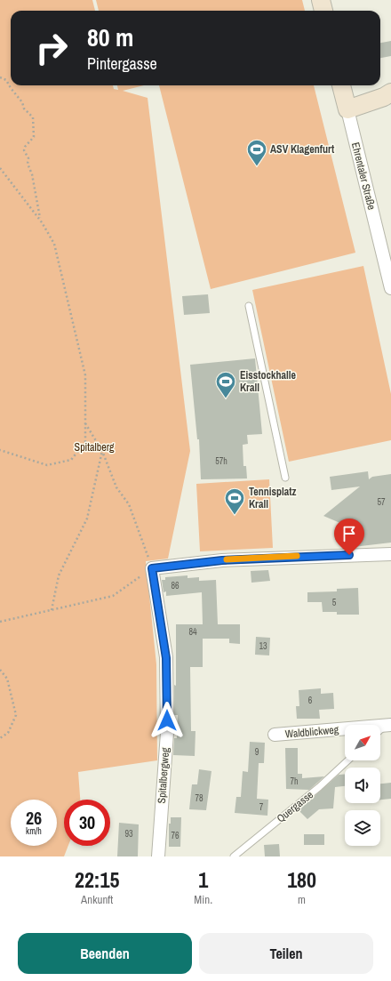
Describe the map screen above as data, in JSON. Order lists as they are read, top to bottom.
{
  "streets": {
    "street": ["Ehrentaler Straße", "Waldblickweg", "Spitalbergweg"],
    "lane": ["Quergasse"]
  },
  "parks": ["Spitalberg"],
  "places": {
    "sports": ["ASV Klagenfurt", "Eisstockhalle Krall", "Tennisplatz Krall"]
  },
  "house_numbers": [
    "57h",
    "57",
    "86",
    "5",
    "84",
    "13",
    "6",
    "9",
    "7h",
    "78",
    "7",
    "93",
    "76"
  ],
  "north": "top right",
  "page": {
    "turn": ["80 m", "Pintergasse"],
    "speed": "26 km/h",
    "limit": "30",
    "eta": [
      "22:15",
      "Ankunft",
      "1",
      "Min.",
      "180",
      "m"
    ],
    "buttons": ["Beenden", "Teilen"]
  }
}
